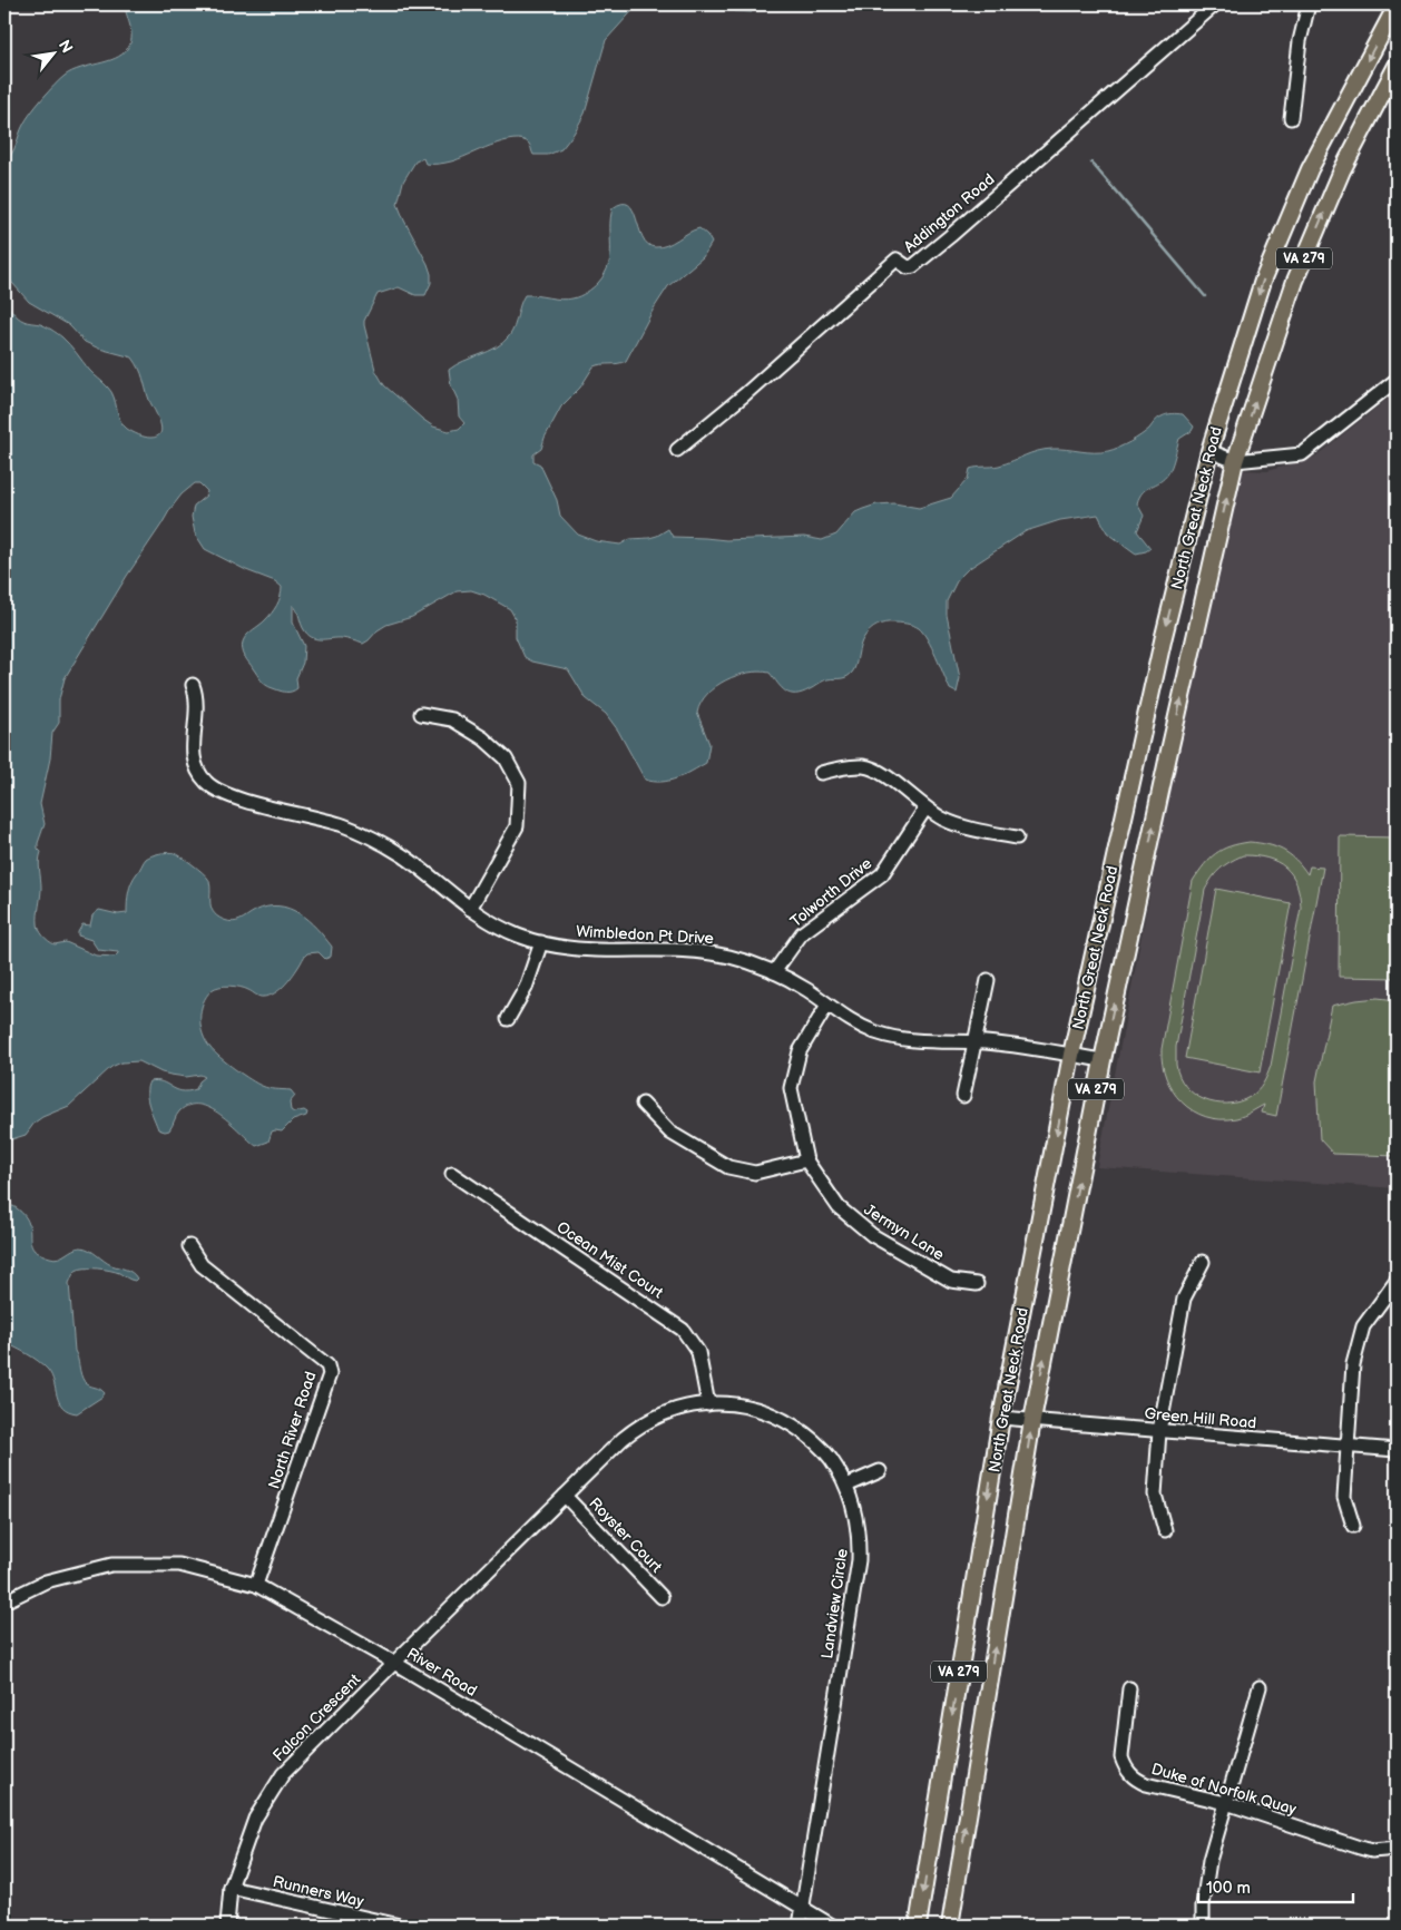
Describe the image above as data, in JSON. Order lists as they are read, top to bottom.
{
  "streets": {
    "main road": ["VA 279", "North Great Neck Road"],
    "street": [
      "Addington Road",
      "Tolworth Drive",
      "Wimbledon Pt Drive",
      "Jermyn Lane",
      "Ocean Mist Court",
      "Green Hill Road",
      "North River Road",
      "Royster Court",
      "Landview Circle",
      "River Road",
      "Falcon Crescent",
      "Duke of Norfolk Quay",
      "Runners Way"
    ]
  },
  "crossings": [
    ["North Great Neck Road", "Wimbledon Pt Drive"],
    ["North Great Neck Road", "Green Hill Road"],
    ["Tolworth Drive", "Wimbledon Pt Drive"],
    ["Wimbledon Pt Drive", "Jermyn Lane"],
    ["Ocean Mist Court", "Landview Circle"],
    ["North River Road", "River Road"],
    ["Royster Court", "Landview Circle"],
    ["Landview Circle", "River Road"],
    ["Landview Circle", "Falcon Crescent"],
    ["River Road", "Falcon Crescent"],
    ["Falcon Crescent", "Runners Way"]
  ],
  "scale_bar": "100 m",
  "north": "top right"
}
